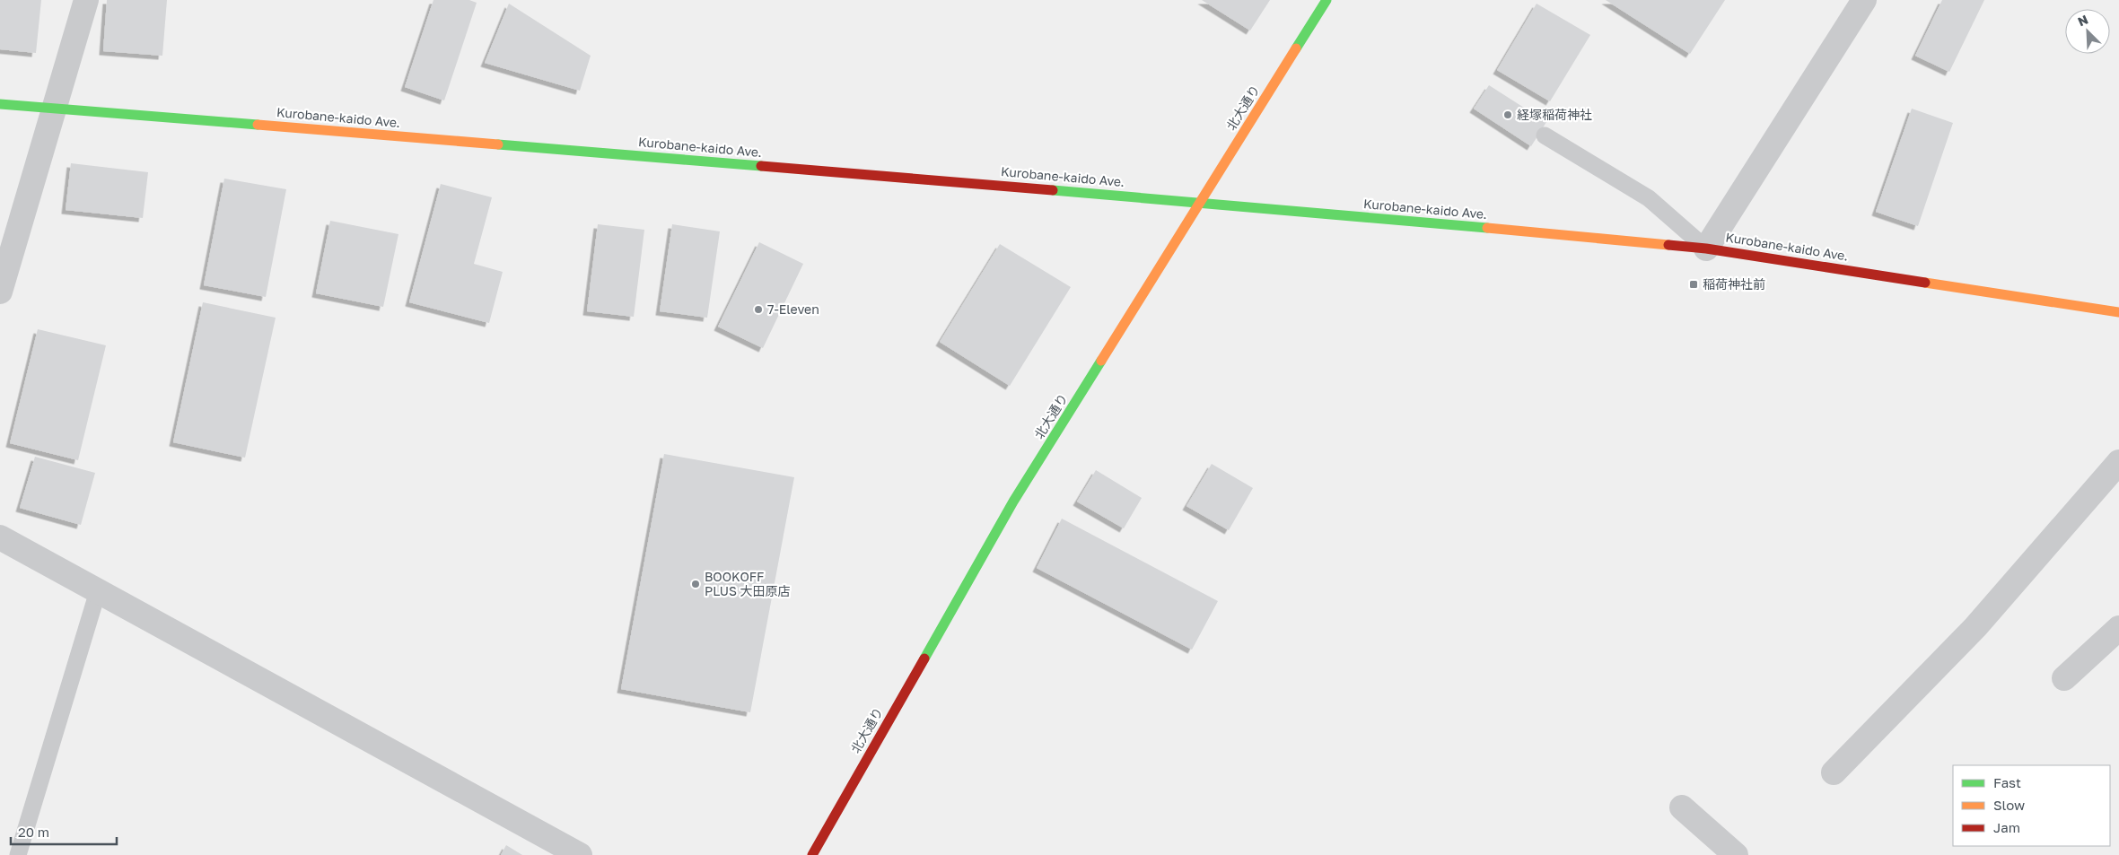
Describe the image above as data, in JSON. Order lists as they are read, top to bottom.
{
  "streets": {
    "street": ["北大通り", "Kurobane-kaido Ave."]
  },
  "crossings": [
    ["北大通り", "Kurobane-kaido Ave."]
  ],
  "places": {
    "other": ["経塚稲荷神社", "7-Eleven", "BOOKOFF PLUS 大田原店"],
    "transit": ["稲荷神社前"]
  },
  "legend": ["Fast", "Slow", "Jam"],
  "scale_bar": "20 m",
  "north": "top left"
}
